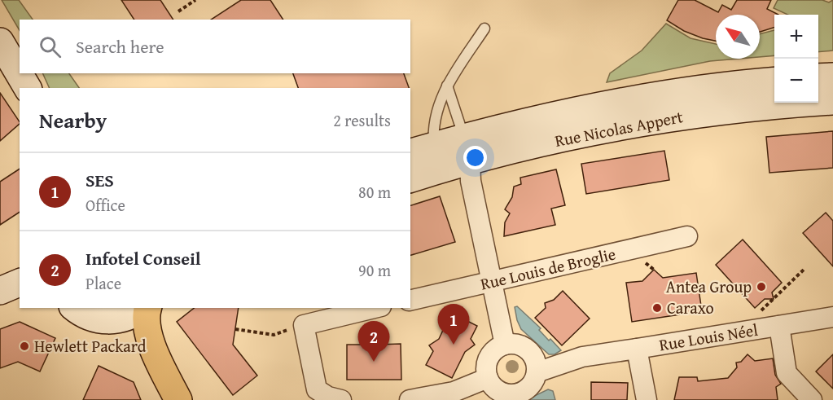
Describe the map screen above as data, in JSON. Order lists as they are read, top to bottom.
{
  "streets": {
    "main road": ["Rue Nicolas Appert"],
    "street": ["Rue Louis de Broglie", "Rue Louis Néel"]
  },
  "places": ["Antea Group", "Caraxo", "Hewlett Packard"],
  "north": "top left",
  "page": {
    "map_buttons": ["+", "−"],
    "search": "Search here",
    "heading": ["Nearby", "2 results"],
    "list": [
      {
        "mark": "1",
        "name": "SES",
        "note": "Office",
        "value": "80 m"
      },
      {
        "mark": "2",
        "name": "Infotel Conseil",
        "note": "Place",
        "value": "90 m"
      }
    ],
    "pins": ["1", "2"]
  }
}
